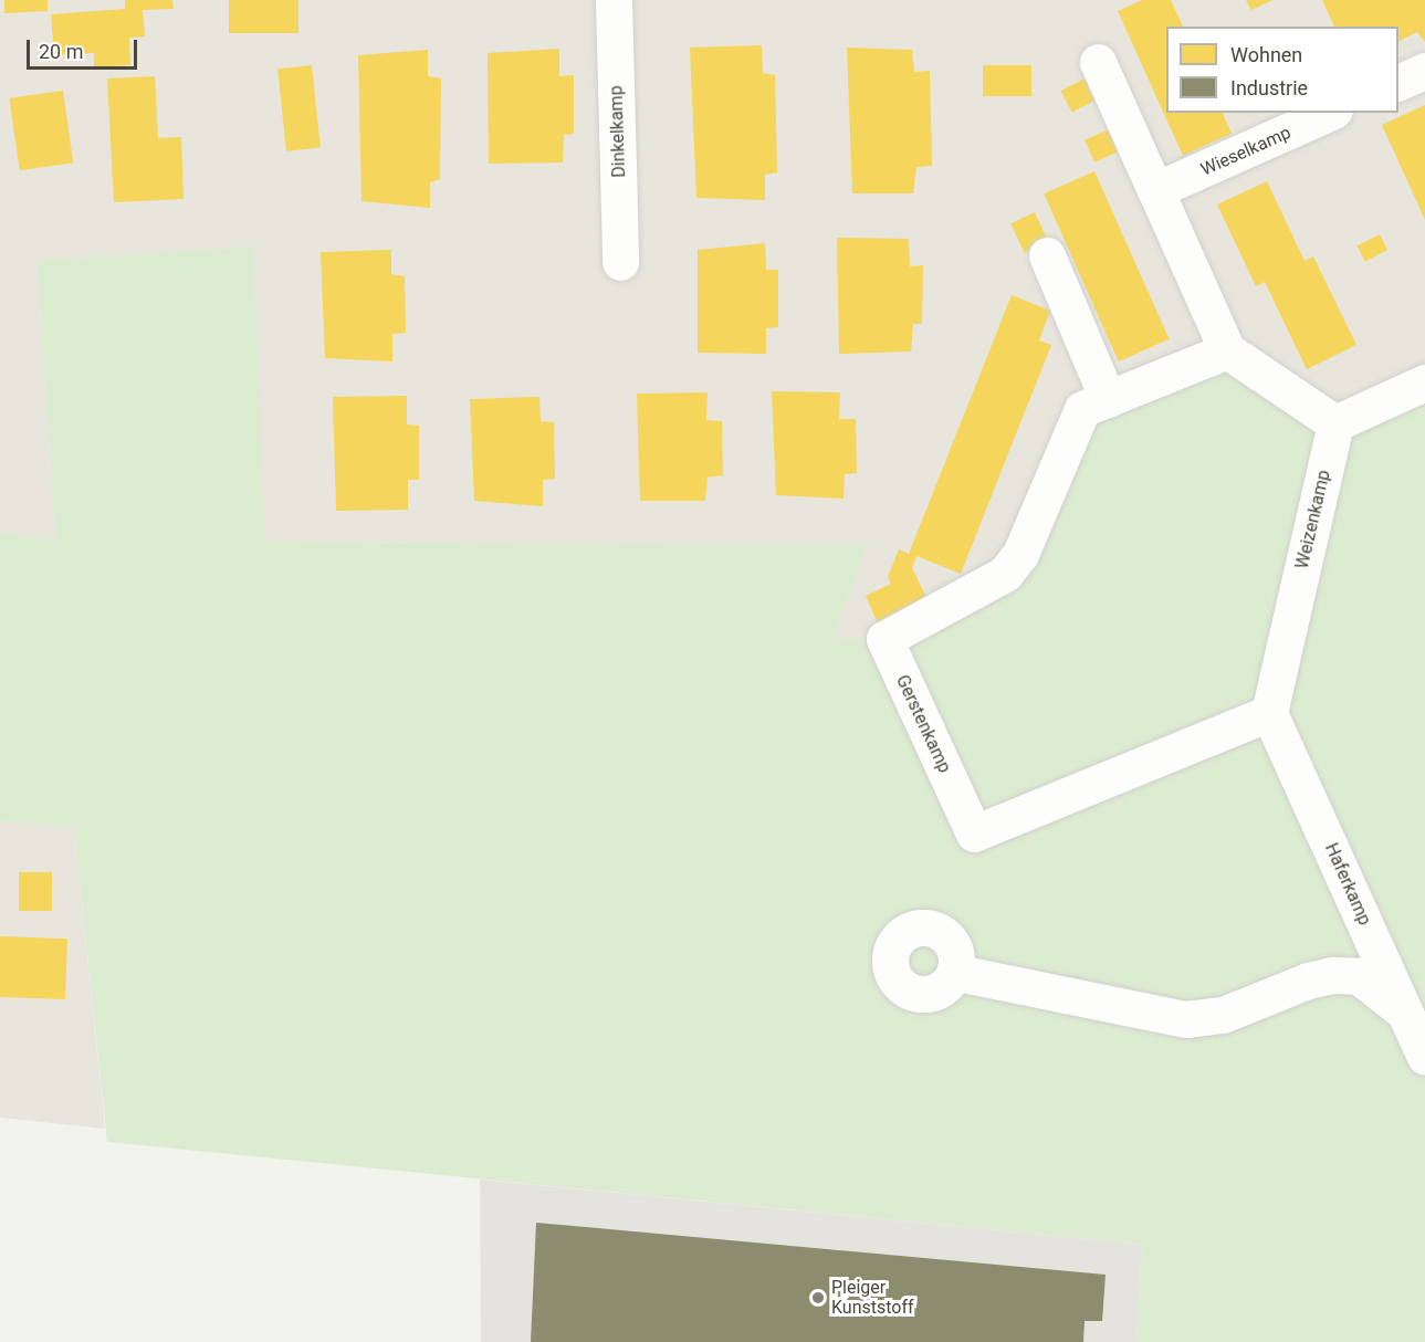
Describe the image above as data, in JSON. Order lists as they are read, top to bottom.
{
  "streets": {
    "street": [
      "Dinkelkamp",
      "Wieselkamp",
      "Weizenkamp",
      "Gerstenkamp",
      "Haferkamp"
    ]
  },
  "crossings": [
    ["Weizenkamp", "Gerstenkamp"],
    ["Weizenkamp", "Haferkamp"],
    ["Gerstenkamp", "Haferkamp"]
  ],
  "places": ["Pleiger Kunststoff"],
  "legend": ["Wohnen", "Industrie"],
  "scale_bar": "20 m"
}
